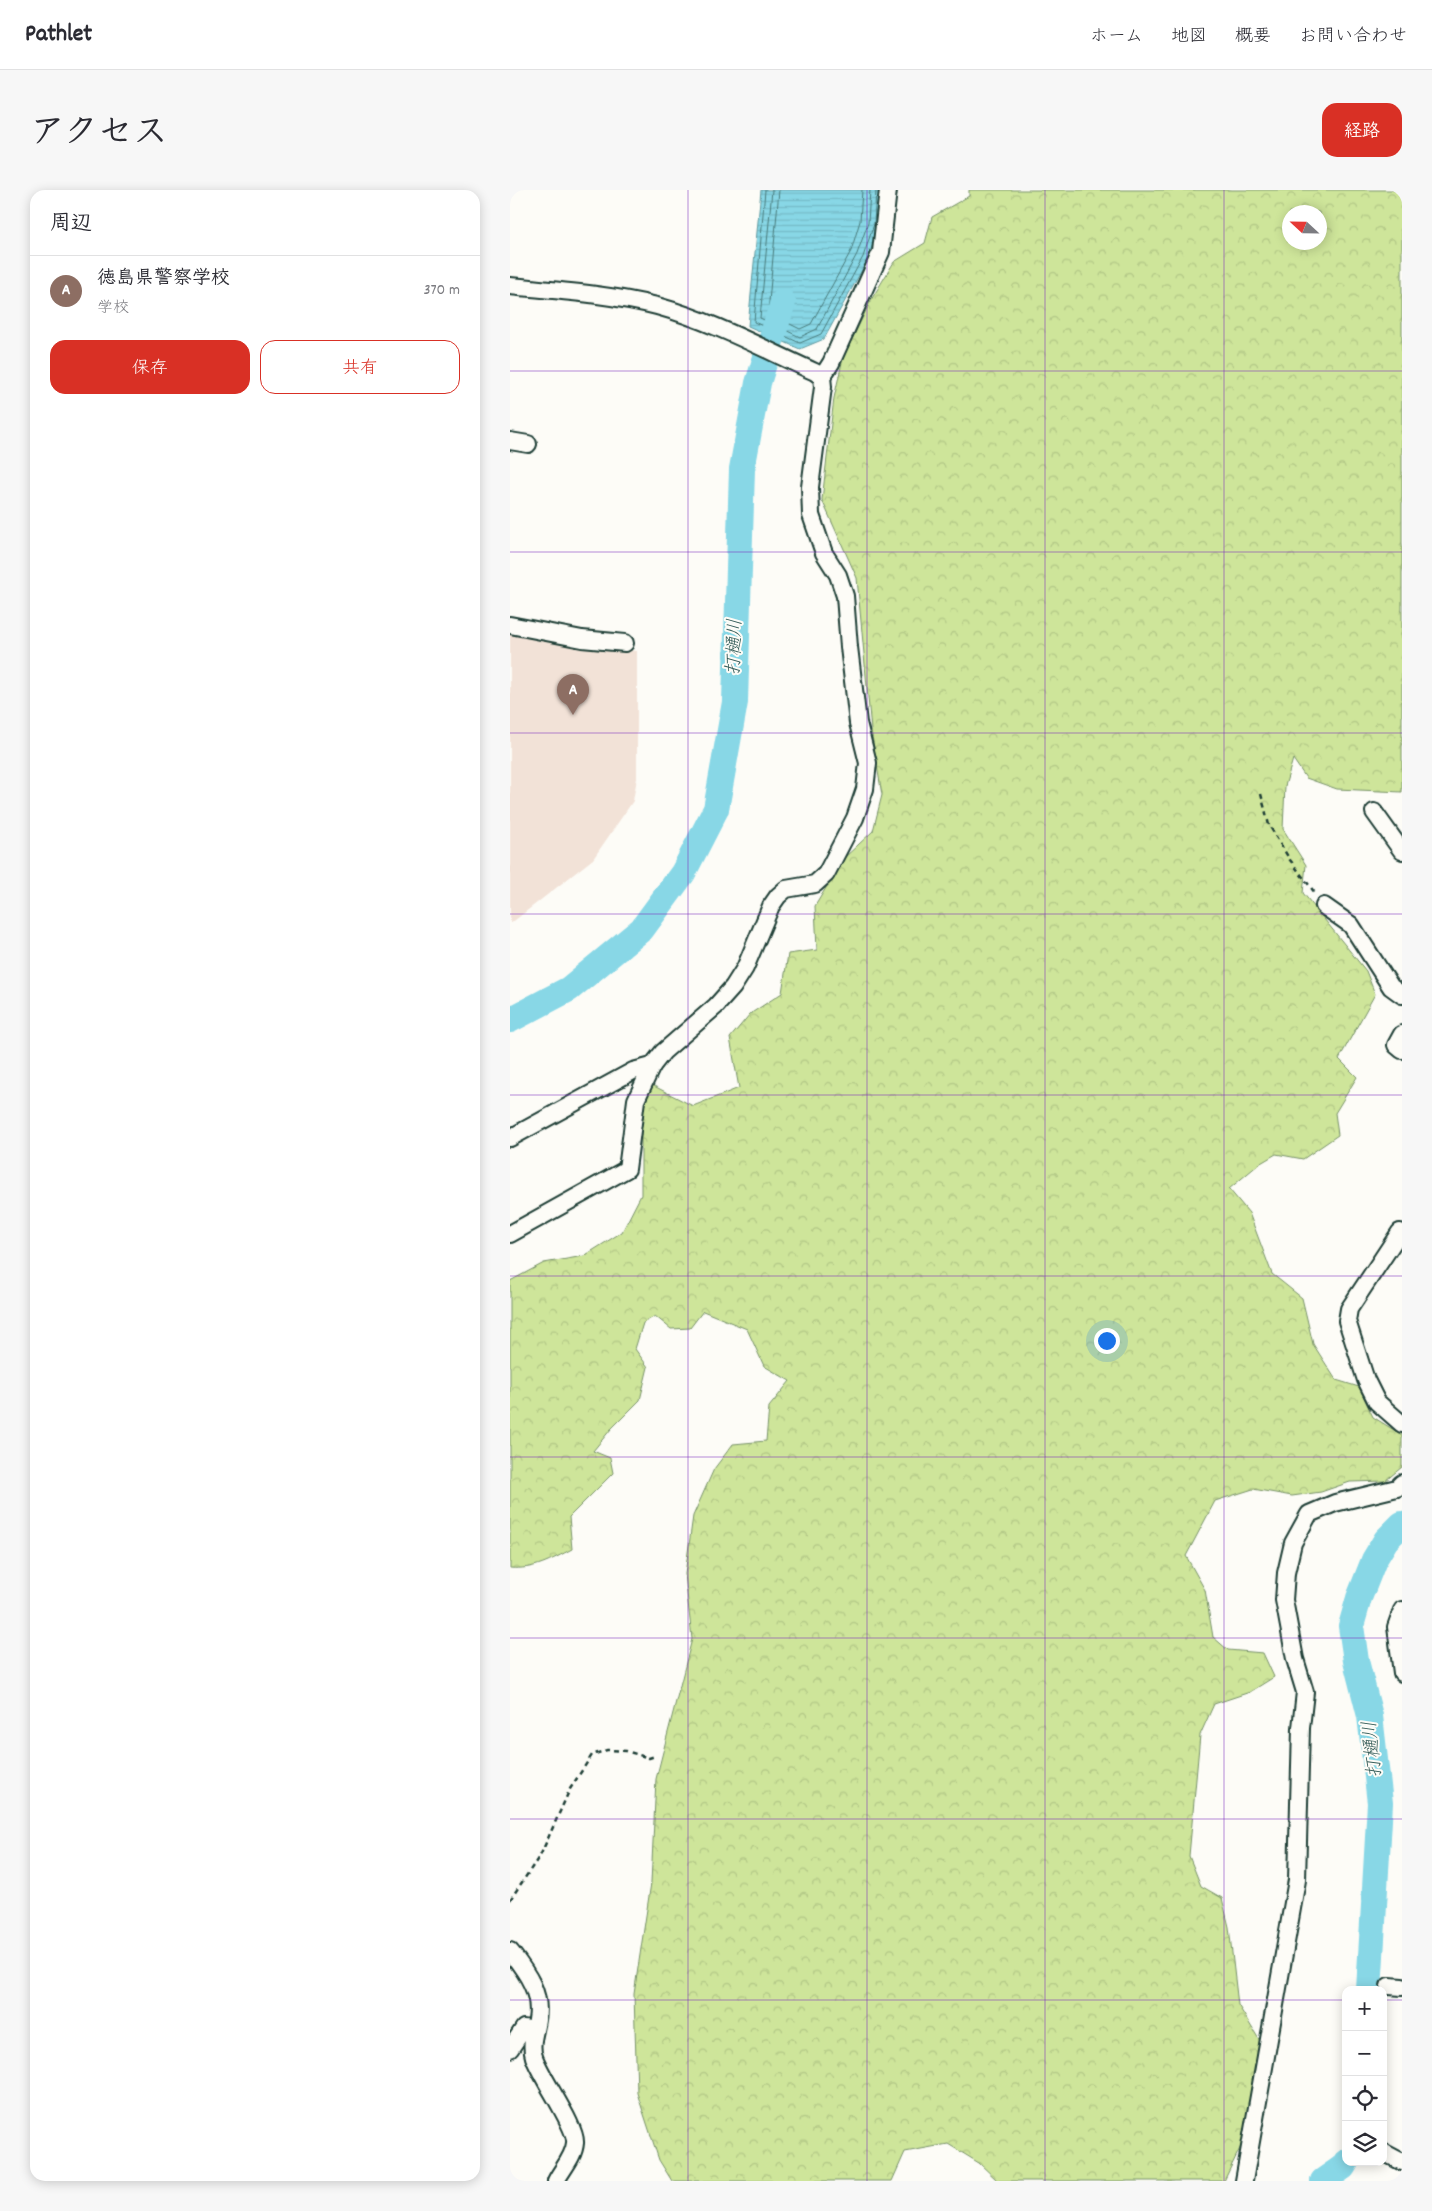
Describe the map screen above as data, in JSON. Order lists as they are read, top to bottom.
{
  "water": ["打樋川"],
  "north": "left",
  "page": {
    "header": "Pathlet",
    "nav": [
      "ホーム",
      "地図",
      "概要",
      "お問い合わせ"
    ],
    "title": "アクセス",
    "buttons": [
      "経路",
      ["保存", "共有"]
    ],
    "heading": "周辺",
    "list": [
      {
        "mark": "A",
        "name": "徳島県警察学校",
        "note": "学校",
        "value": "370 m"
      }
    ],
    "pins": "A",
    "map_buttons": ["+", "−"]
  }
}
